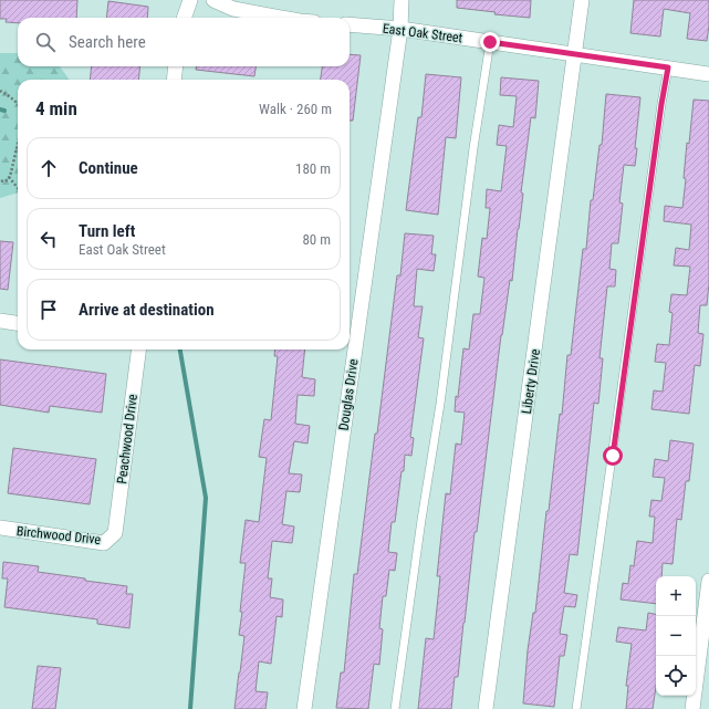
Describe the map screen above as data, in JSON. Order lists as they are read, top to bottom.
{
  "streets": {
    "street": [
      "East Oak Street",
      "Liberty Drive",
      "Douglas Drive",
      "Peachwood Drive",
      "Birchwood Drive"
    ]
  },
  "crossings": [
    ["East Oak Street", "Liberty Drive"],
    ["East Oak Street", "Douglas Drive"],
    ["Peachwood Drive", "Birchwood Drive"]
  ],
  "page": {
    "search": "Search here",
    "heading": ["4 min", "Walk · 260 m"],
    "list": [
      ["Continue", "180 m"],
      ["Turn left", "East Oak Street", "80 m"],
      "Arrive at destination"
    ],
    "map_buttons": ["+", "−"]
  }
}
